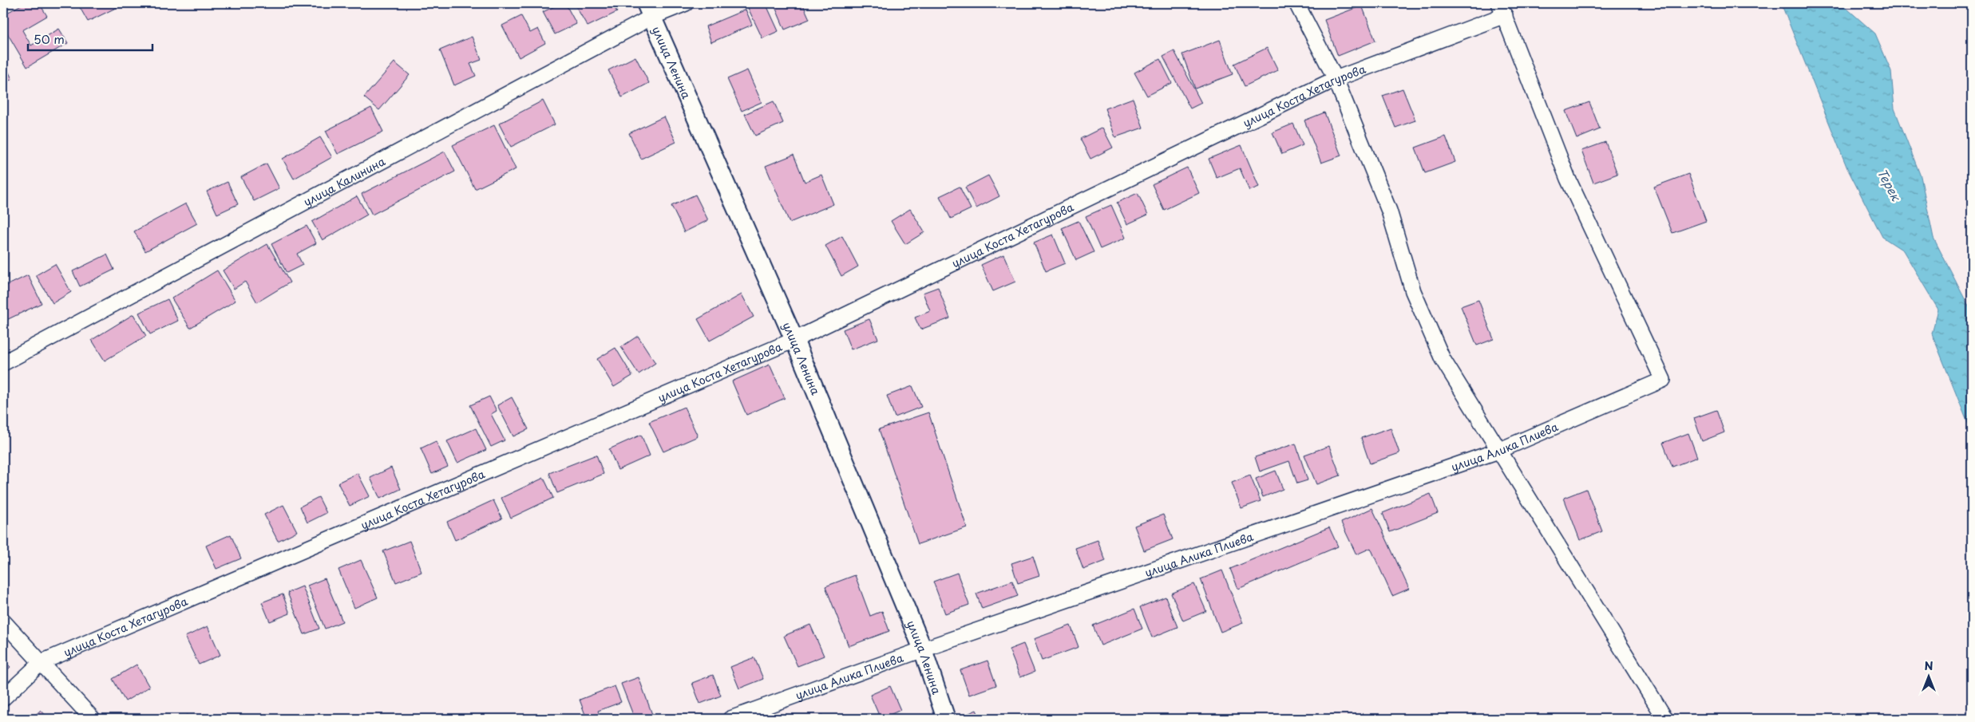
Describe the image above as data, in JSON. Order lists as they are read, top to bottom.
{
  "streets": {
    "street": [
      "улица Ленина",
      "улица Коста Хетагурова",
      "улица Калинина",
      "улица Алика Плиева"
    ]
  },
  "crossings": [
    ["улица Ленина", "улица Коста Хетагурова"],
    ["улица Ленина", "улица Калинина"],
    ["улица Ленина", "улица Алика Плиева"],
    ["улица Коста Хетагурова", "улица Алика Плиева"]
  ],
  "water": ["Терек"],
  "scale_bar": "50 m",
  "north": "top"
}
